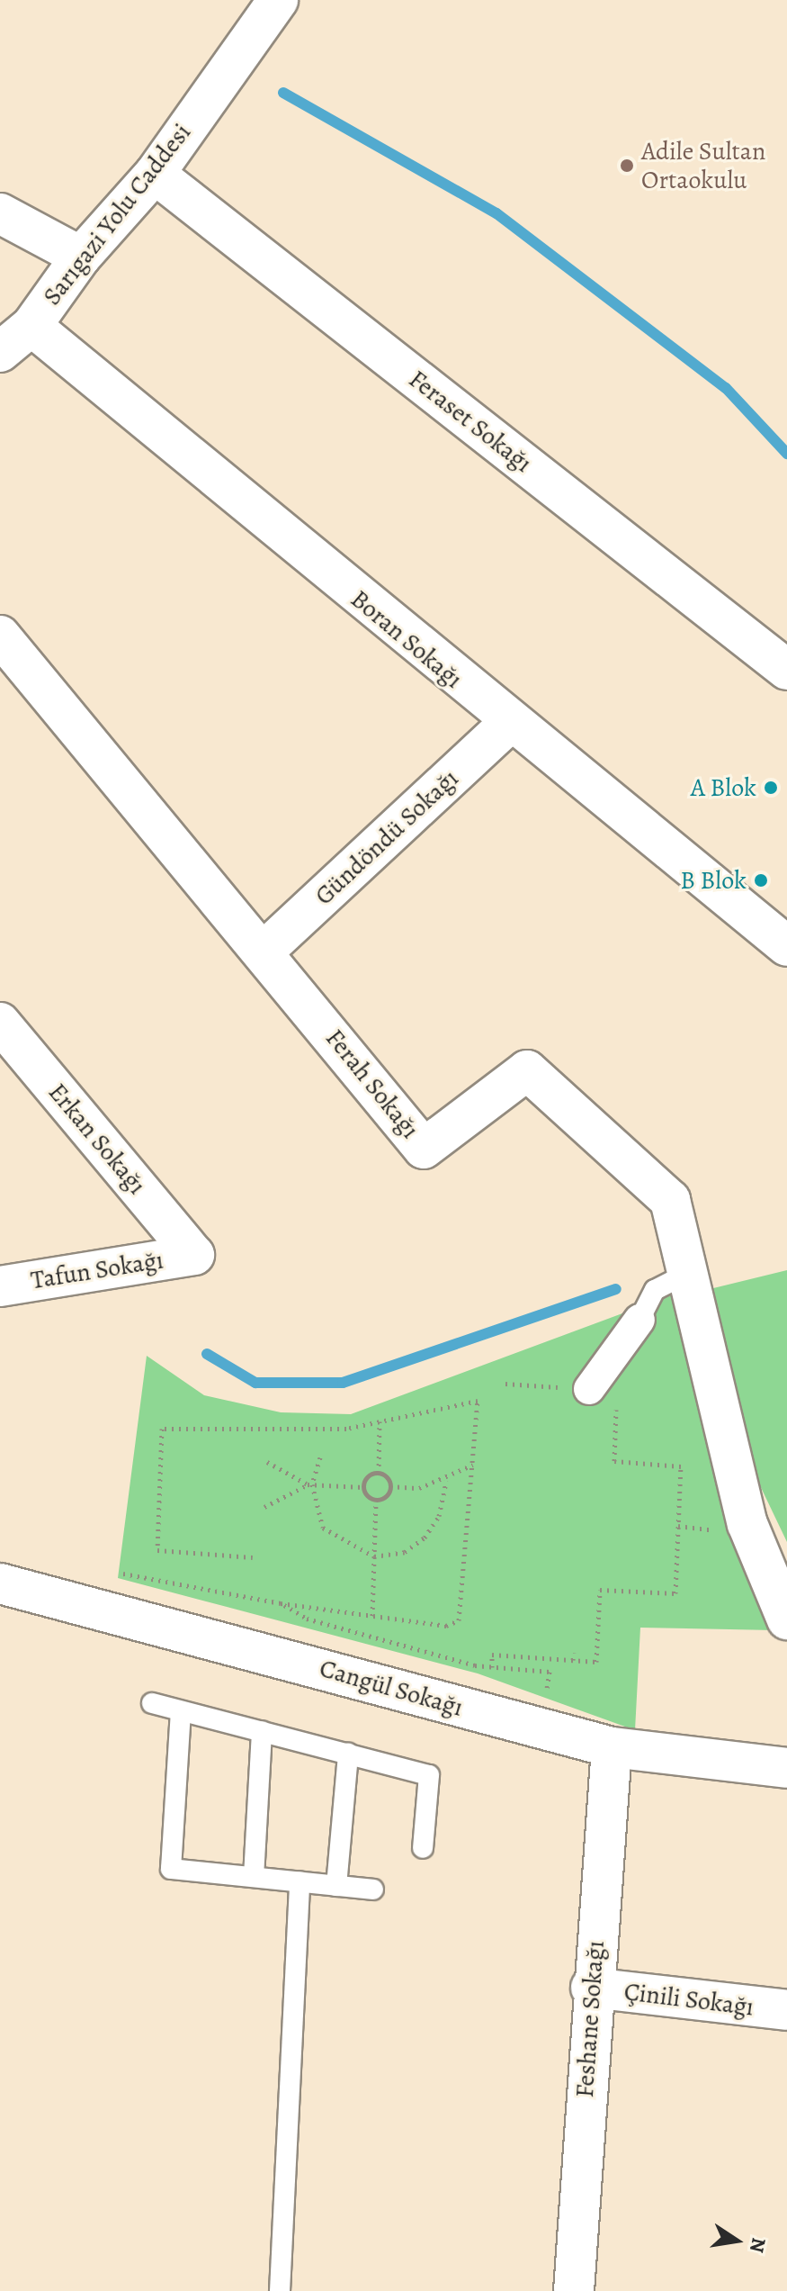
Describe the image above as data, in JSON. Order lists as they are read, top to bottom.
{
  "streets": {
    "street": [
      "Sarıgazi Yolu Caddesi",
      "Feraset Sokağı",
      "Boran Sokağı",
      "Gündöndü Sokağı",
      "Ferah Sokağı",
      "Erkan Sokağı",
      "Tafun Sokağı",
      "Cangül Sokağı",
      "Çinili Sokağı",
      "Feshane Sokağı"
    ]
  },
  "crossings": [
    ["Sarıgazi Yolu Caddesi", "Feraset Sokağı"],
    ["Sarıgazi Yolu Caddesi", "Boran Sokağı"],
    ["Boran Sokağı", "Gündöndü Sokağı"],
    ["Gündöndü Sokağı", "Ferah Sokağı"],
    ["Erkan Sokağı", "Tafun Sokağı"],
    ["Cangül Sokağı", "Feshane Sokağı"],
    ["Çinili Sokağı", "Feshane Sokağı"]
  ],
  "places": ["Adile Sultan Ortaokulu", "A Blok", "B Blok"],
  "north": "right"
}
